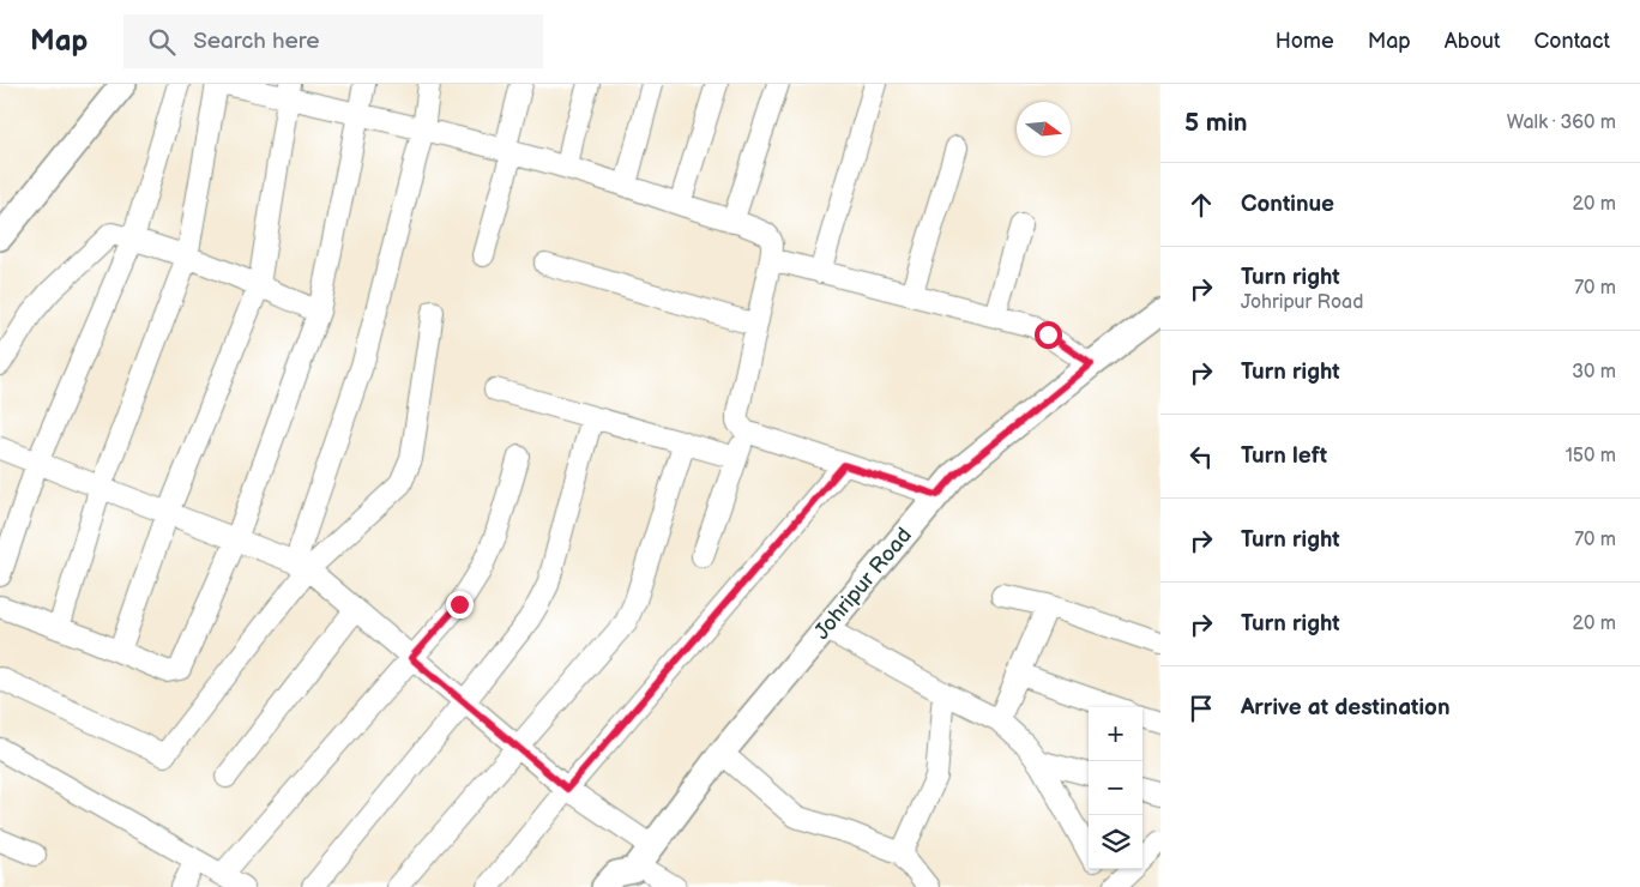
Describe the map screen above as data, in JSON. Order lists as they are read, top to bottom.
{
  "streets": {
    "street": ["Johripur Road"]
  },
  "north": "right",
  "page": {
    "header": "Map",
    "search": "Search here",
    "nav": [
      "Home",
      "Map",
      "About",
      "Contact"
    ],
    "heading": ["5 min", "Walk · 360 m"],
    "list": [
      ["Continue", "20 m"],
      ["Turn right", "Johripur Road", "70 m"],
      ["Turn right", "30 m"],
      ["Turn left", "150 m"],
      ["Turn right", "70 m"],
      ["Turn right", "20 m"],
      "Arrive at destination"
    ],
    "map_buttons": ["+", "−"]
  }
}
